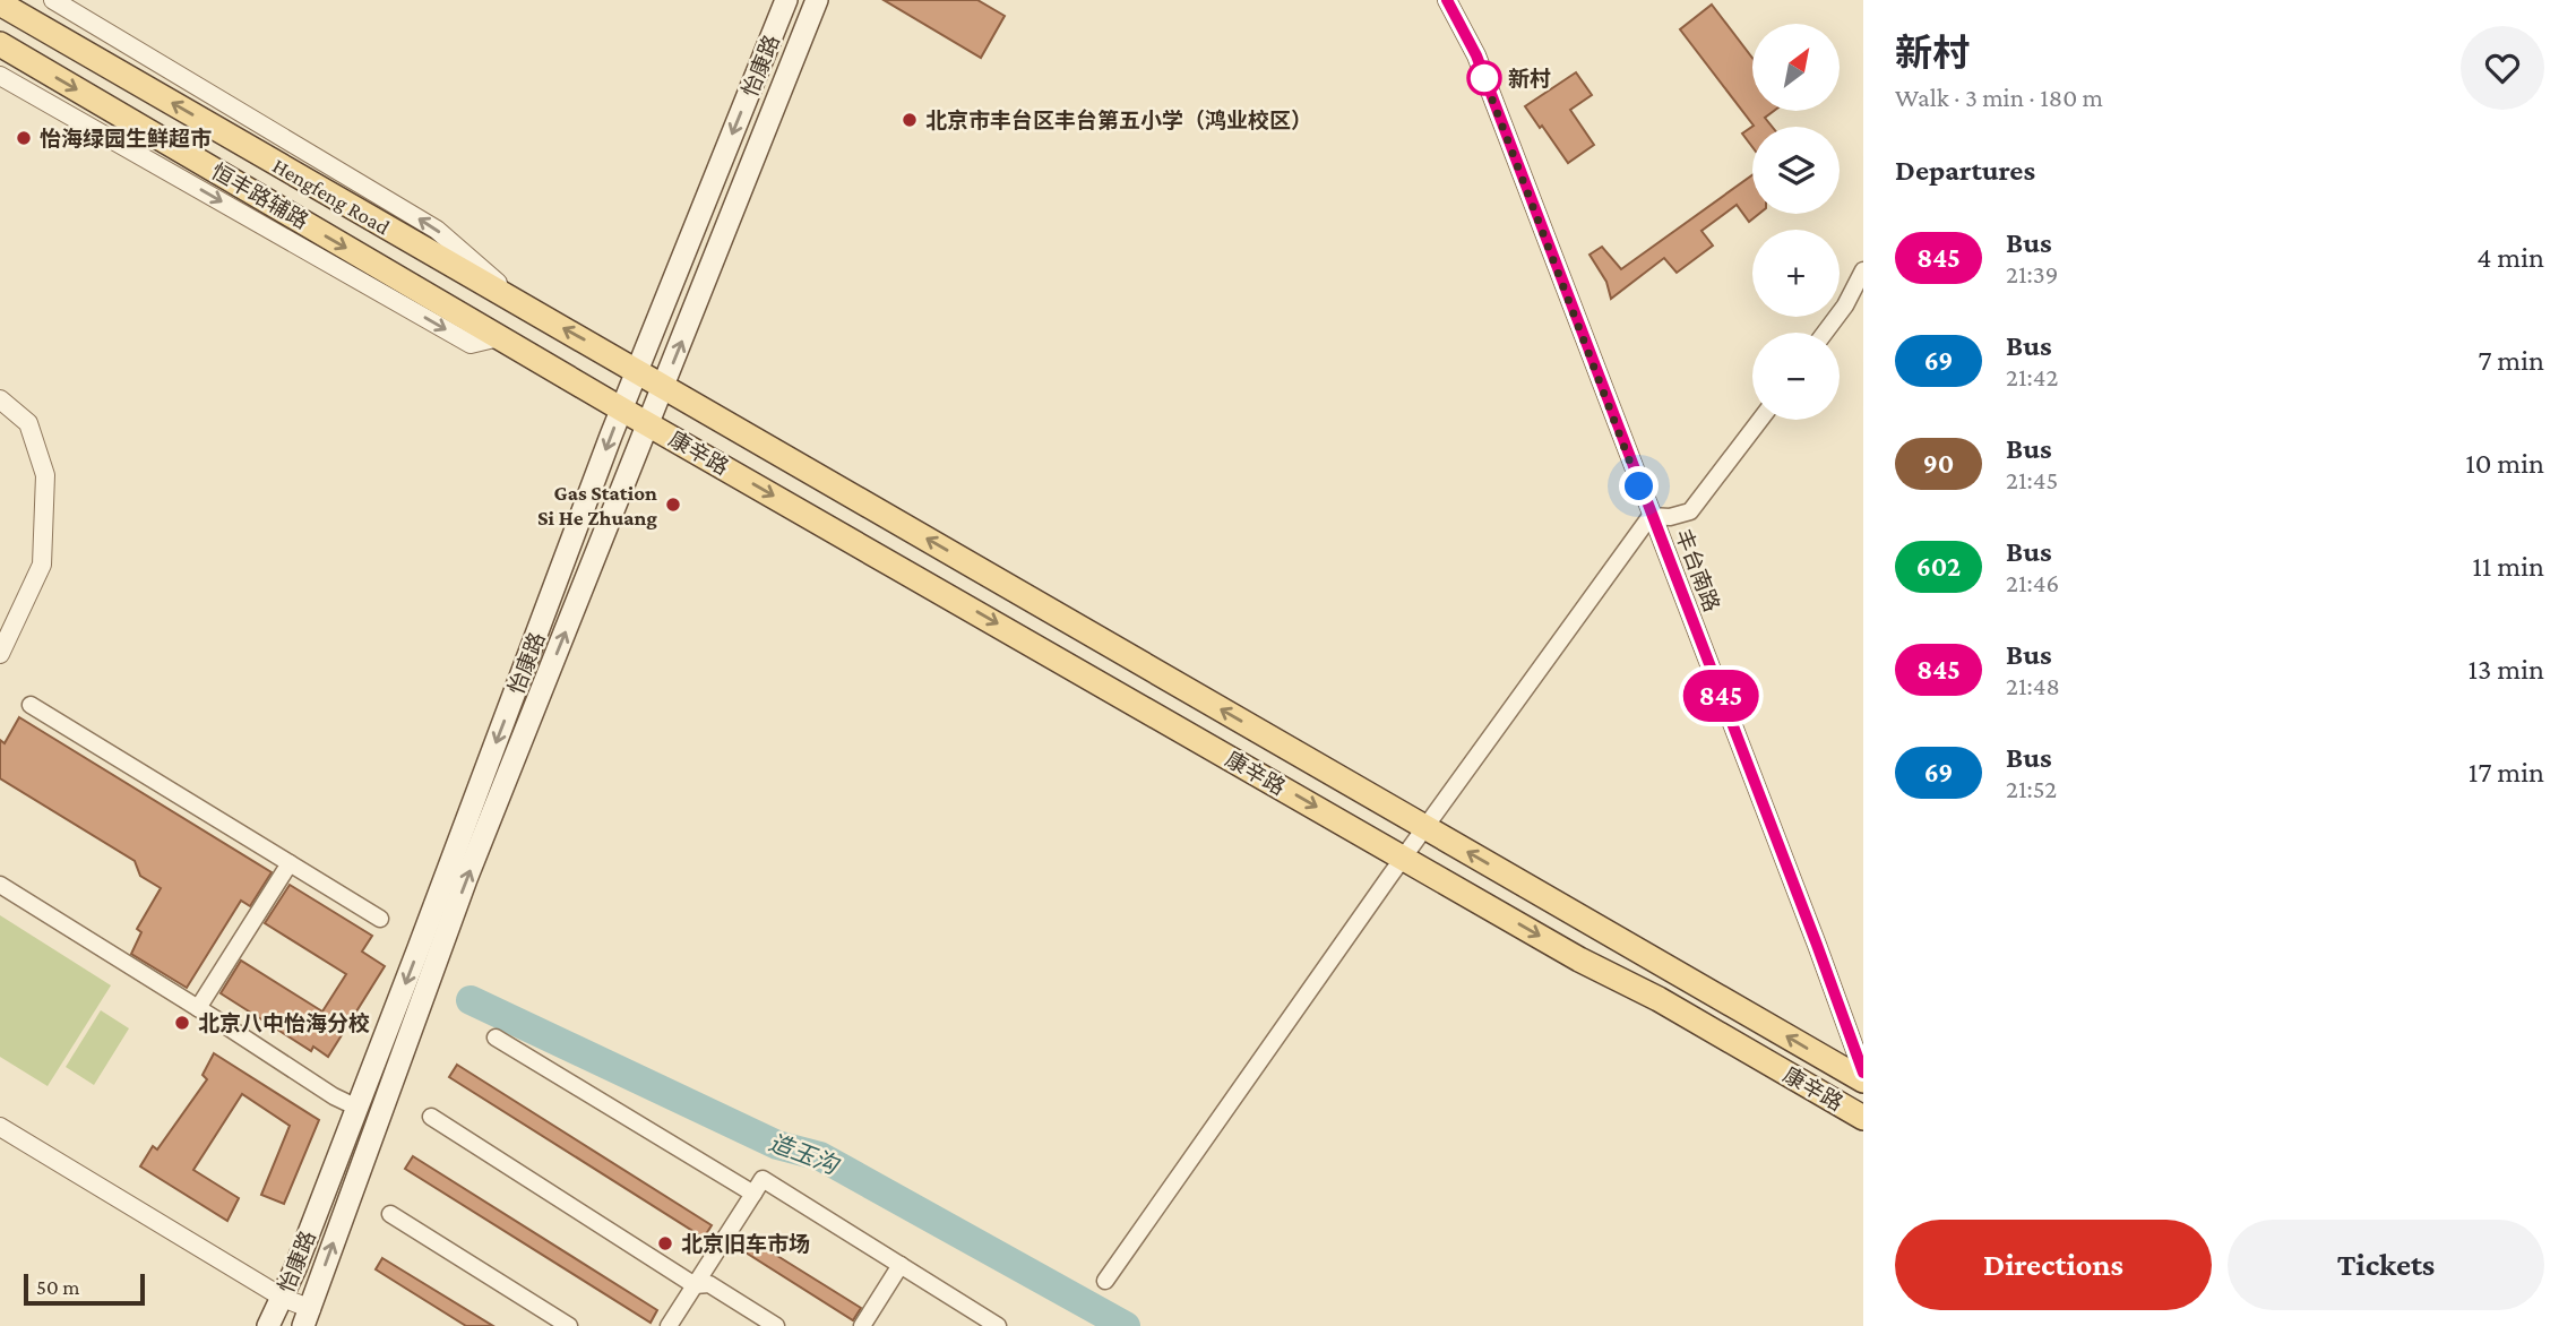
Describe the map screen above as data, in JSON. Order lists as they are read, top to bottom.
{
  "streets": {
    "main road": ["怡康路", "Hengfeng Road", "康辛路"],
    "street": ["恒丰路辅路", "丰台南路"]
  },
  "crossings": [
    ["怡康路", "Hengfeng Road"],
    ["怡康路", "康辛路"],
    ["恒丰路辅路", "Hengfeng Road"],
    ["Hengfeng Road", "康辛路"]
  ],
  "water": ["造玉沟"],
  "places": [
    "新村",
    "北京市丰台区丰台第五小学（鸿业校区）",
    "怡海绿园生鲜超市",
    "Gas Station Si He Zhuang",
    "北京八中怡海分校",
    "北京旧车市场"
  ],
  "lines": ["bus line 845"],
  "scale_bar": "50 m",
  "north": "top right",
  "page": {
    "on_map": "845",
    "heading": [
      ["新村", "Walk · 3 min · 180 m"],
      "Departures"
    ],
    "map_buttons": ["+", "−"],
    "list": [
      {
        "mark": "845",
        "name": "Bus",
        "note": "21:39",
        "value": "4 min"
      },
      {
        "mark": "69",
        "name": "Bus",
        "note": "21:42",
        "value": "7 min"
      },
      {
        "mark": "90",
        "name": "Bus",
        "note": "21:45",
        "value": "10 min"
      },
      {
        "mark": "602",
        "name": "Bus",
        "note": "21:46",
        "value": "11 min"
      },
      {
        "mark": "845",
        "name": "Bus",
        "note": "21:48",
        "value": "13 min"
      },
      {
        "mark": "69",
        "name": "Bus",
        "note": "21:52",
        "value": "17 min"
      }
    ],
    "buttons": ["Directions", "Tickets"],
    "scale": "50 m"
  }
}
